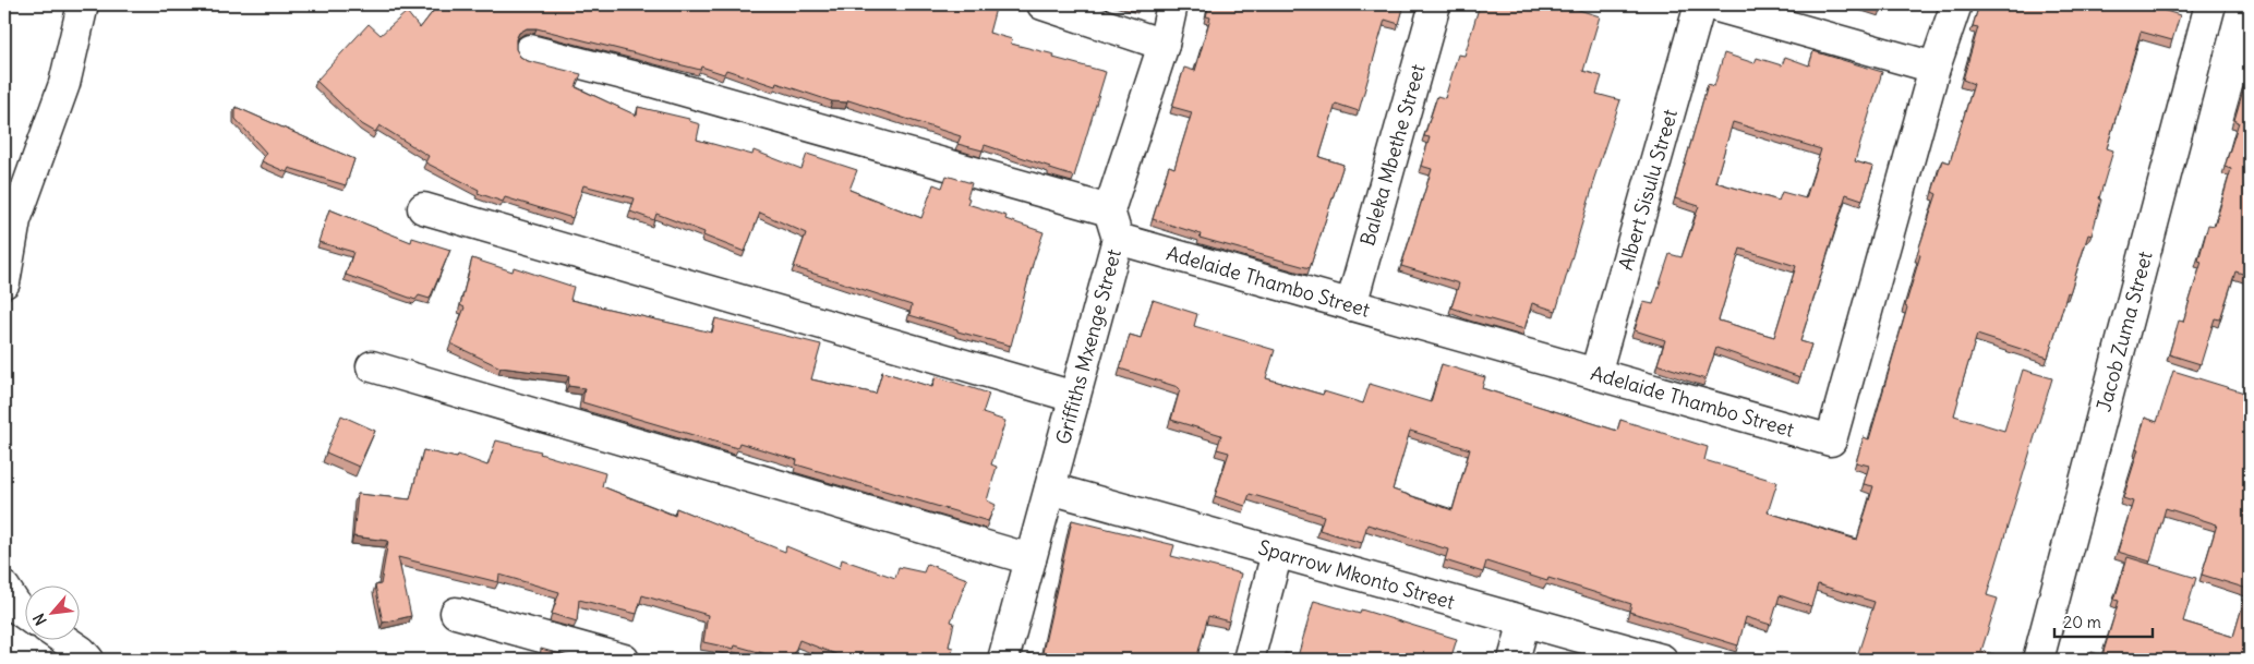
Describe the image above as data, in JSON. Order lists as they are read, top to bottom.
{
  "streets": {
    "street": [
      "Baleka Mbethe Street",
      "Albert Sisulu Street",
      "Adelaide Thambo Street",
      "Jacob Zuma Street",
      "Griffiths Mxenge Street",
      "Sparrow Mkonto Street"
    ]
  },
  "crossings": [
    ["Baleka Mbethe Street", "Adelaide Thambo Street"],
    ["Albert Sisulu Street", "Adelaide Thambo Street"],
    ["Adelaide Thambo Street", "Griffiths Mxenge Street"],
    ["Griffiths Mxenge Street", "Sparrow Mkonto Street"]
  ],
  "scale_bar": "20 m",
  "north": "bottom left"
}
